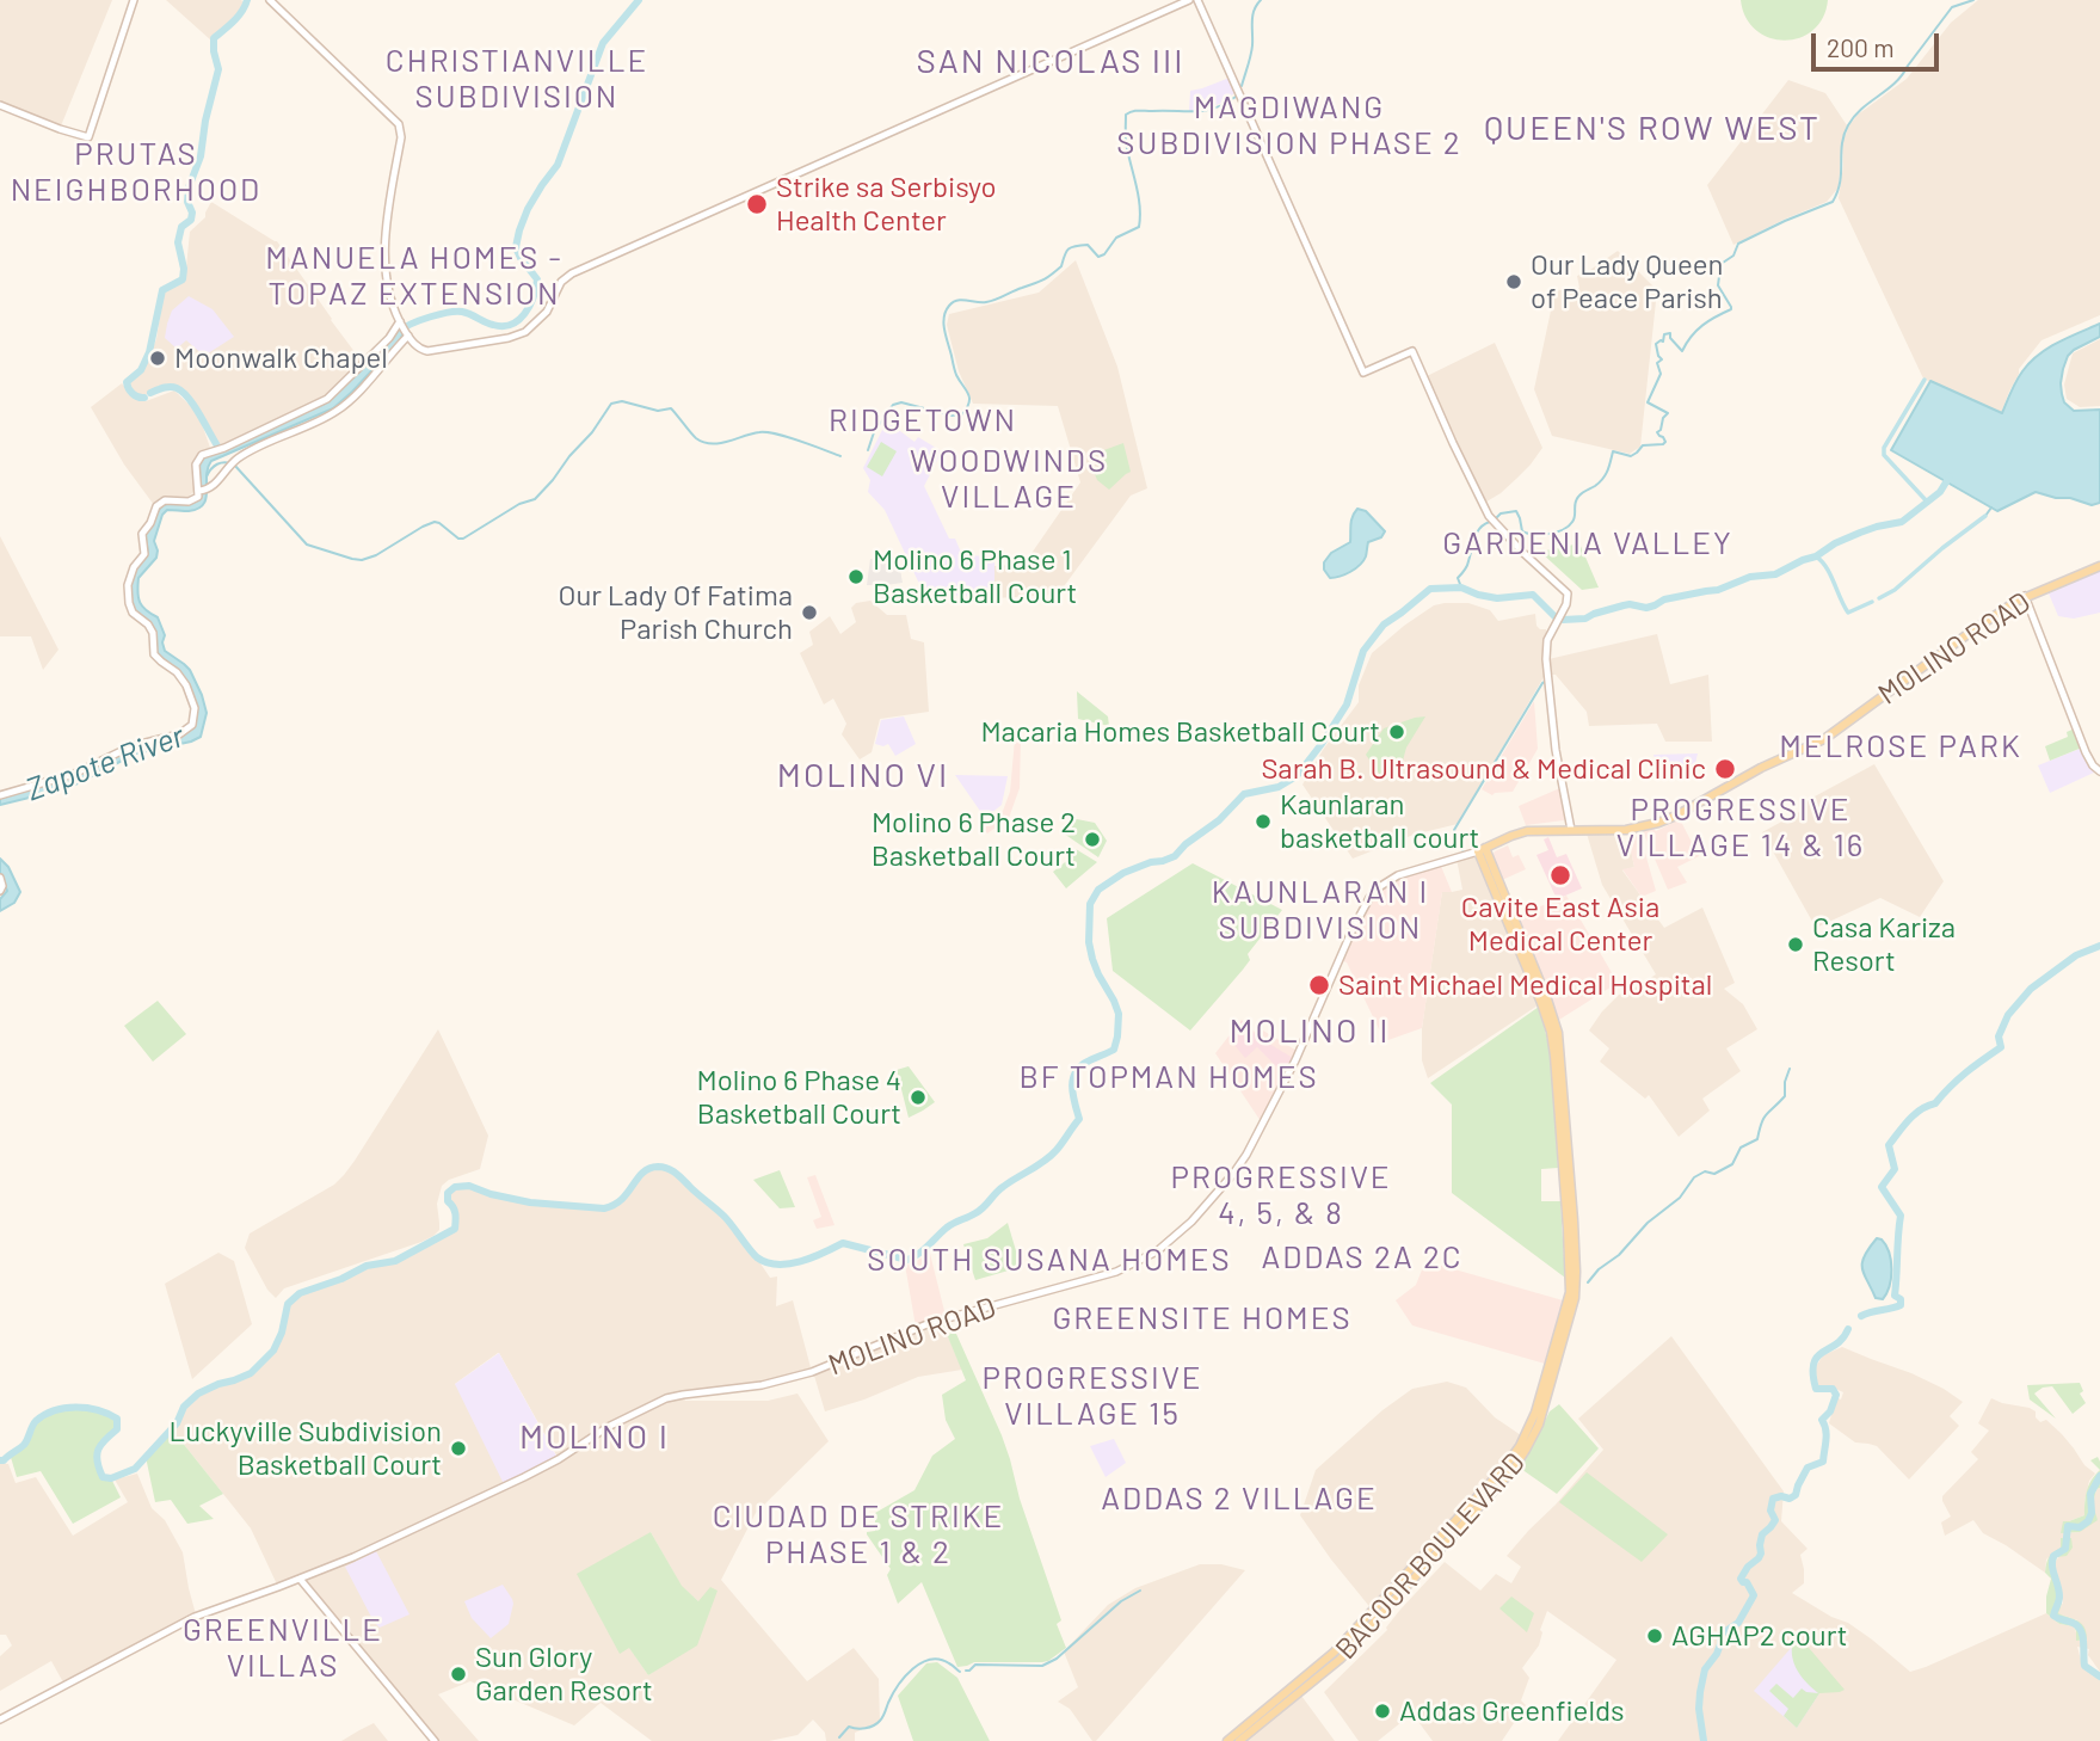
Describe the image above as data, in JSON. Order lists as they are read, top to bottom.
{
  "streets": {
    "main road": ["MOLINO ROAD", "BACOOR BOULEVARD"]
  },
  "crossings": [
    ["MOLINO ROAD", "BACOOR BOULEVARD"]
  ],
  "districts": [
    "CHRISTIANVILLE SUBDIVISION",
    "SAN NICOLAS III",
    "MAGDIWANG SUBDIVISION PHASE 2",
    "QUEEN'S ROW WEST",
    "PRUTAS NEIGHBORHOOD",
    "MANUELA HOMES - TOPAZ EXTENSION",
    "RIDGETOWN",
    "WOODWINDS VILLAGE",
    "GARDENIA VALLEY",
    "MELROSE PARK",
    "MOLINO VI",
    "PROGRESSIVE VILLAGE 14 & 16",
    "KAUNLARAN I SUBDIVISION",
    "MOLINO II",
    "BF TOPMAN HOMES",
    "PROGRESSIVE 4, 5, & 8",
    "ADDAS 2A 2C",
    "SOUTH SUSANA HOMES",
    "GREENSITE HOMES",
    "PROGRESSIVE VILLAGE 15",
    "MOLINO I",
    "ADDAS 2 VILLAGE",
    "CIUDAD DE STRIKE PHASE 1 & 2",
    "GREENVILLE VILLAS"
  ],
  "water": ["Zapote River"],
  "places": [
    "Strike sa Serbisyo Health Center",
    "Our Lady Queen of Peace Parish",
    "Moonwalk Chapel",
    "Molino 6 Phase 1 Basketball Court",
    "Our Lady Of Fatima Parish Church",
    "Macaria Homes Basketball Court",
    "Sarah B. Ultrasound & Medical Clinic",
    "Kaunlaran basketball court",
    "Molino 6 Phase 2 Basketball Court",
    "Cavite East Asia Medical Center",
    "Casa Kariza Resort",
    "Saint Michael Medical Hospital",
    "Molino 6 Phase 4 Basketball Court",
    "Luckyville Subdivision Basketball Court",
    "AGHAP2 court",
    "Sun Glory Garden Resort",
    "Addas Greenfields"
  ],
  "scale_bar": "200 m"
}
